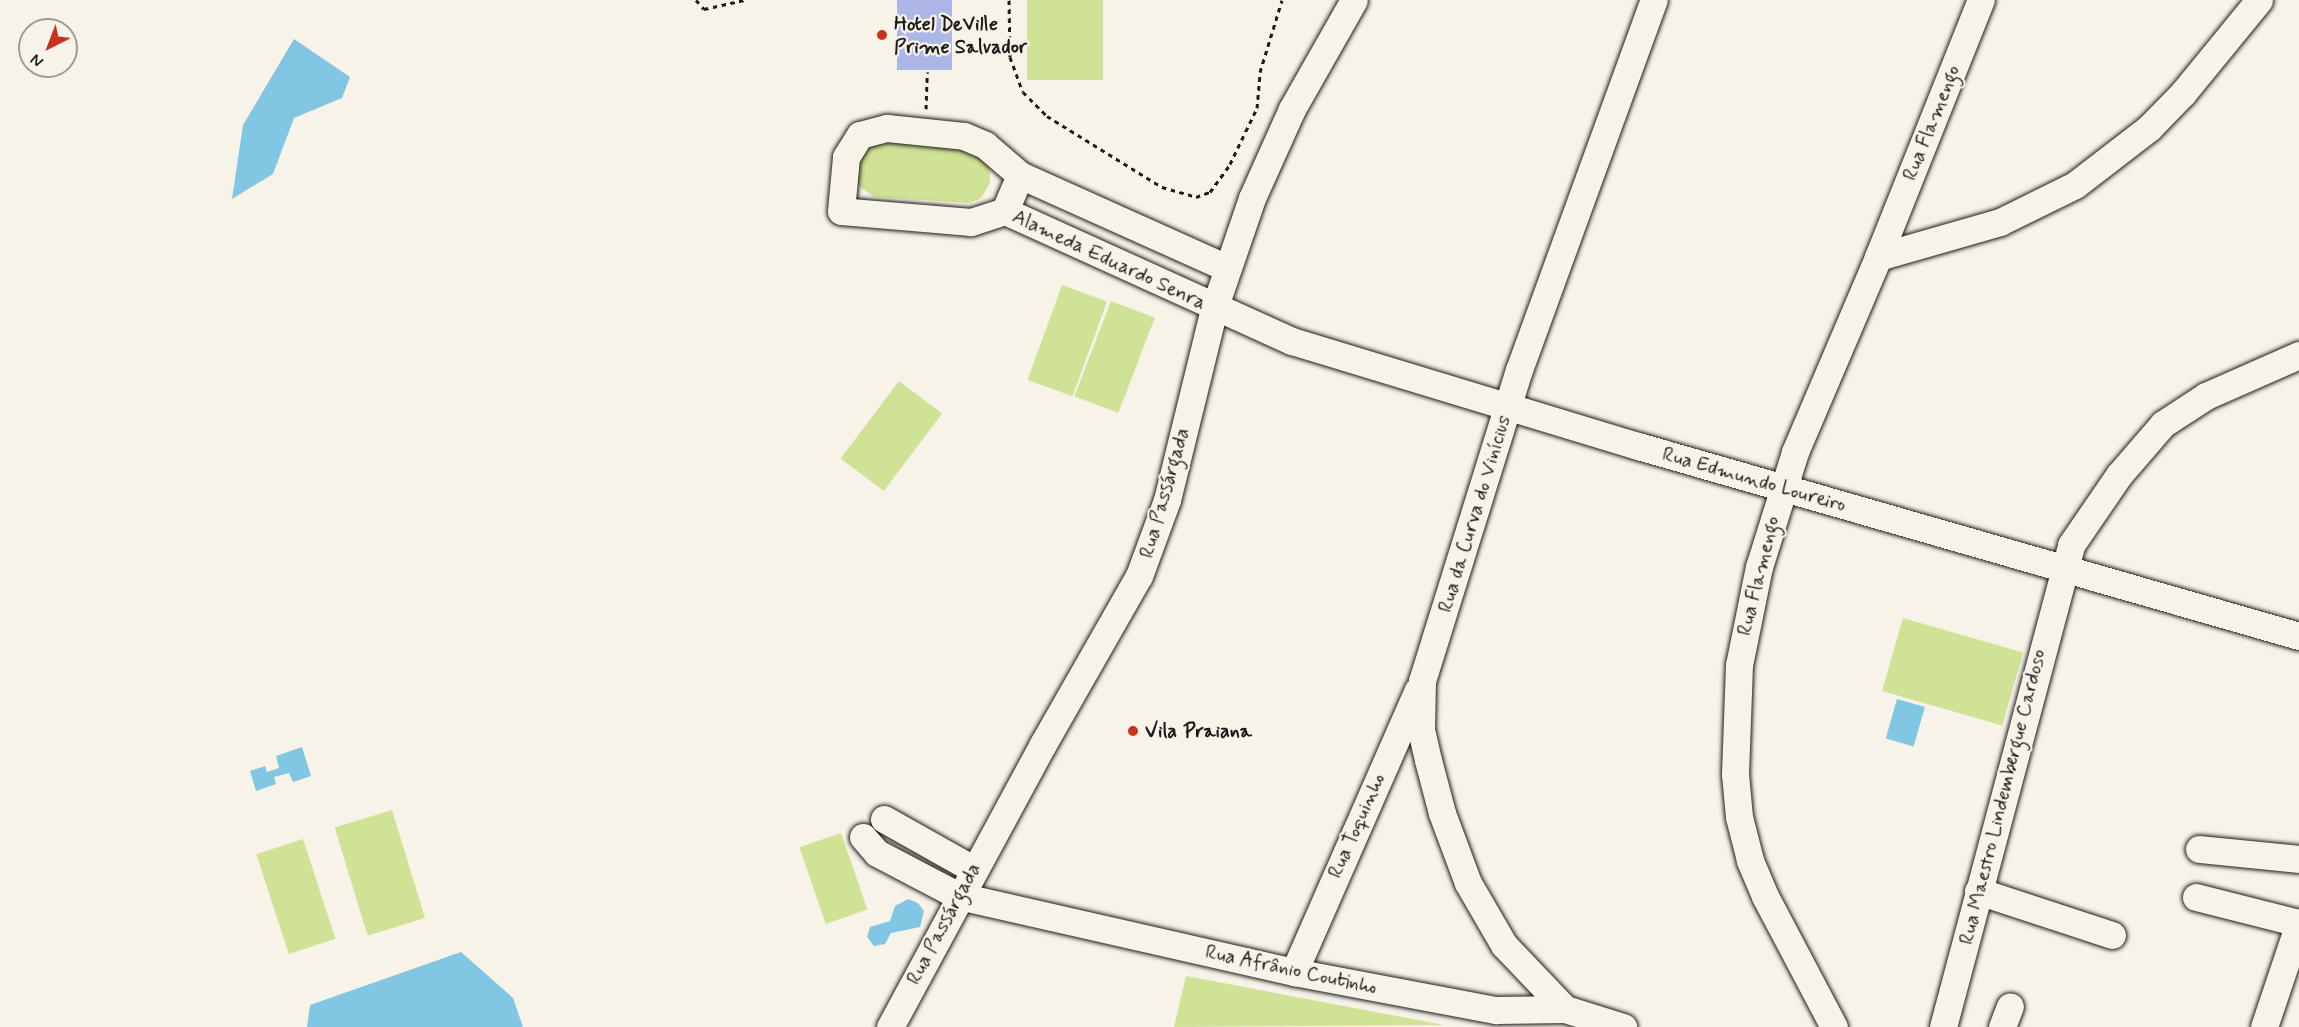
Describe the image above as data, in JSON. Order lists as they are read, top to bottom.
{
  "streets": {
    "street": [
      "Rua Flamengo",
      "Alameda Eduardo Senra",
      "Rua Edmundo Loureiro",
      "Rua Passárgada",
      "Rua da Curva do Vinícius",
      "Rua Maestro Lindembergue Cardoso",
      "Rua Toquinho",
      "Rua Afrânio Coutinho"
    ]
  },
  "crossings": [
    ["Rua Flamengo", "Rua Edmundo Loureiro"],
    ["Alameda Eduardo Senra", "Rua Edmundo Loureiro"],
    ["Alameda Eduardo Senra", "Rua Passárgada"],
    ["Rua Edmundo Loureiro", "Rua Passárgada"],
    ["Rua Edmundo Loureiro", "Rua da Curva do Vinícius"],
    ["Rua Edmundo Loureiro", "Rua Maestro Lindembergue Cardoso"],
    ["Rua Passárgada", "Rua Afrânio Coutinho"],
    ["Rua da Curva do Vinícius", "Rua Toquinho"],
    ["Rua da Curva do Vinícius", "Rua Afrânio Coutinho"],
    ["Rua Toquinho", "Rua Afrânio Coutinho"]
  ],
  "places": ["Hotel DeVille Prime Salvador", "Vila Praiana"],
  "north": "bottom left"
}
